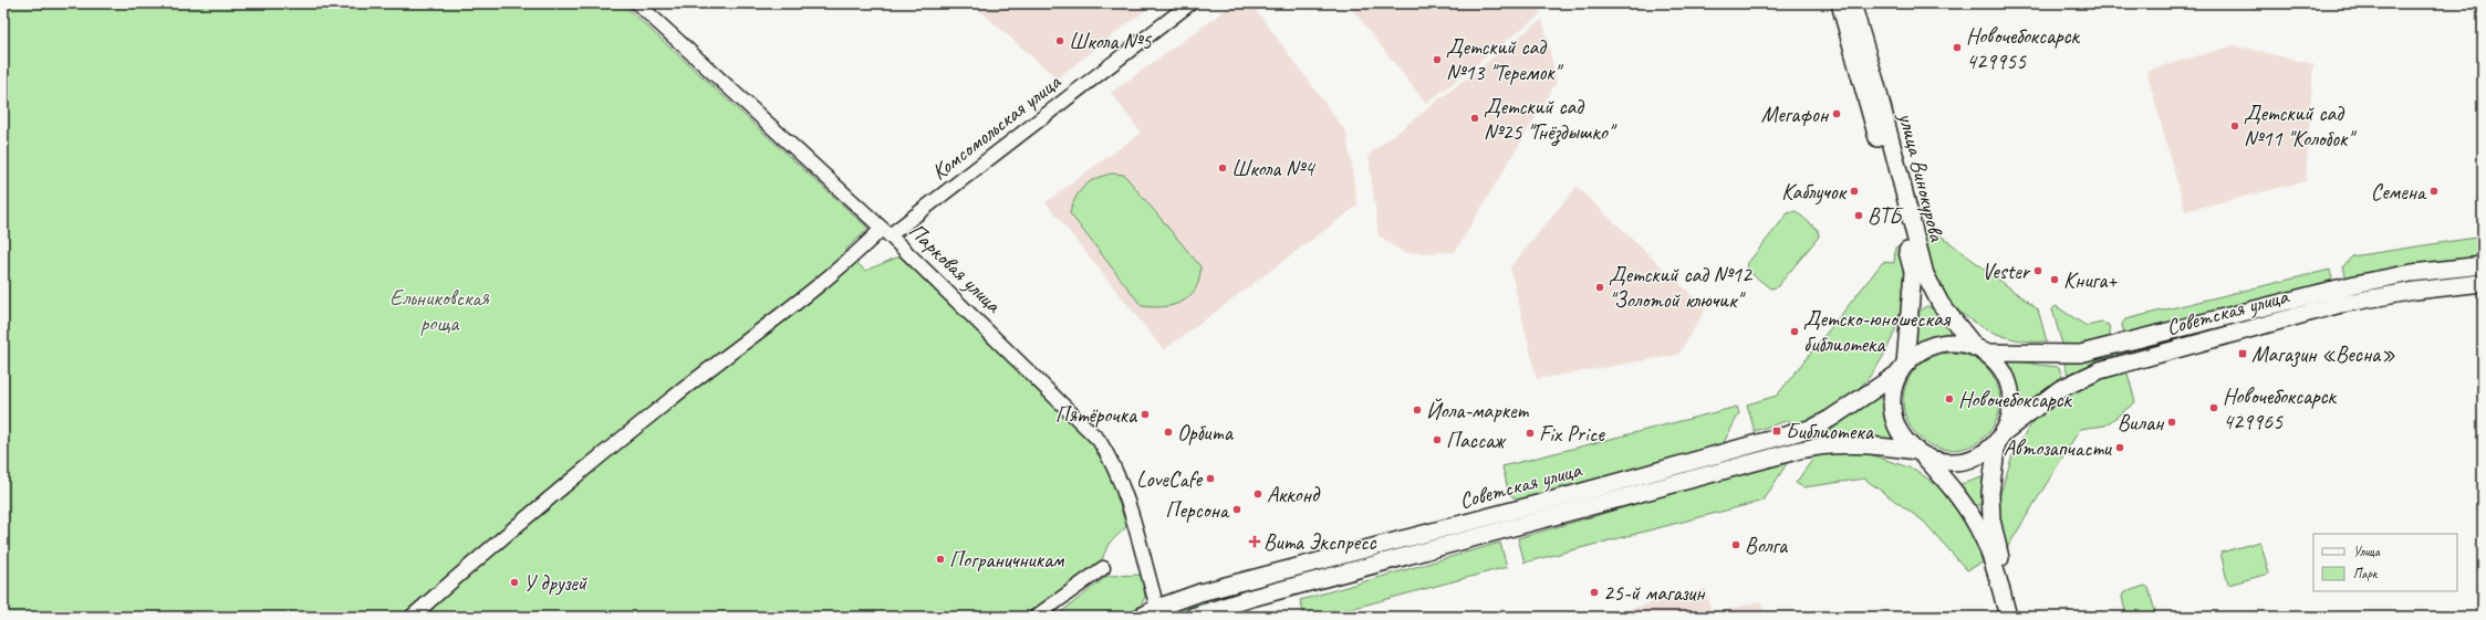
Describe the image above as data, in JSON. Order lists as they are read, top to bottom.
{
  "streets": {
    "main road": ["улица Винокурова", "Советская улица"],
    "street": ["Комсомольская улица", "Парковая улица"]
  },
  "crossings": [
    ["Комсомольская улица", "Парковая улица"],
    ["улица Винокурова", "Советская улица"],
    ["Парковая улица", "Советская улица"]
  ],
  "parks": ["Ельниковская роща"],
  "places": {
    "other": [
      "Школа №5",
      "Новочебоксарск 429955",
      "Детский сад №13 \"Теремок\"",
      "Мегафон",
      "Детский сад №25 \"Гнёздышко\"",
      "Детский сад №11 \"Колобок\"",
      "Школа №4",
      "Каблучок",
      "Семена",
      "ВТБ",
      "Vester",
      "Книга+",
      "Детский сад №12 \"Золотой ключик\"",
      "Детско-юношеская библиотека",
      "Новочебоксарск",
      "Новочебоксарск 429965",
      "Йола-маркет",
      "Пятёрочка",
      "Вилан",
      "Орбита",
      "Fix Price",
      "Пассаж",
      "Автозапчасти",
      "LoveCafe",
      "Акконд",
      "Персона",
      "Волга",
      "Пограничникам",
      "У друзей",
      "25-й магазин"
    ],
    "transit": ["Магазин «Весна»", "Библиотека"],
    "health": ["Вита Экспресс"]
  },
  "legend": ["Улица", "Парк"]
}
